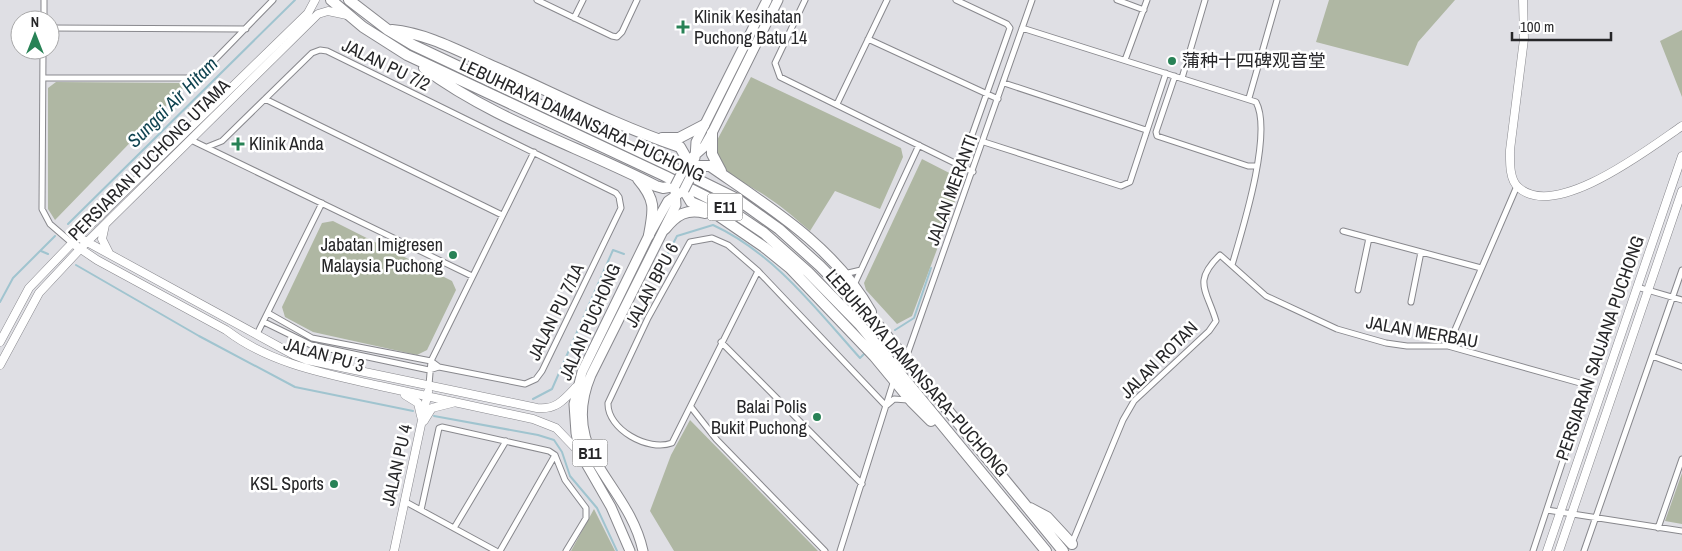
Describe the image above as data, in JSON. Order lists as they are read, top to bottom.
{
  "streets": {
    "highway": ["LEBUHRAYA DAMANSARA–PUCHONG", "E11"],
    "main road": ["JALAN PUCHONG", "B11"],
    "street": [
      "JALAN PU 7/2",
      "PERSIARAN PUCHONG UTAMA",
      "JALAN MERANTI",
      "JALAN BPU 6",
      "JALAN PU 7/1A",
      "JALAN MERBAU",
      "PERSIARAN SAUJANA PUCHONG",
      "JALAN PU 3",
      "JALAN ROTAN",
      "JALAN PU 4"
    ]
  },
  "crossings": [
    ["JALAN PU 7/2", "JALAN PU 7/1A"],
    ["LEBUHRAYA DAMANSARA–PUCHONG", "PERSIARAN PUCHONG UTAMA"],
    ["LEBUHRAYA DAMANSARA–PUCHONG", "JALAN MERANTI"],
    ["PERSIARAN PUCHONG UTAMA", "JALAN PU 3"],
    ["JALAN PUCHONG", "JALAN PU 3"],
    ["JALAN MERBAU", "JALAN ROTAN"],
    ["JALAN PU 3", "JALAN PU 4"]
  ],
  "water": ["Sungai Air Hitam"],
  "places": {
    "health": ["Klinik Kesihatan Puchong Batu 14", "Klinik Anda"],
    "other": [
      "蒲种十四碑观音堂",
      "Jabatan Imigresen Malaysia Puchong",
      "Balai Polis Bukit Puchong",
      "KSL Sports"
    ]
  },
  "scale_bar": "100 m",
  "north": "top"
}
